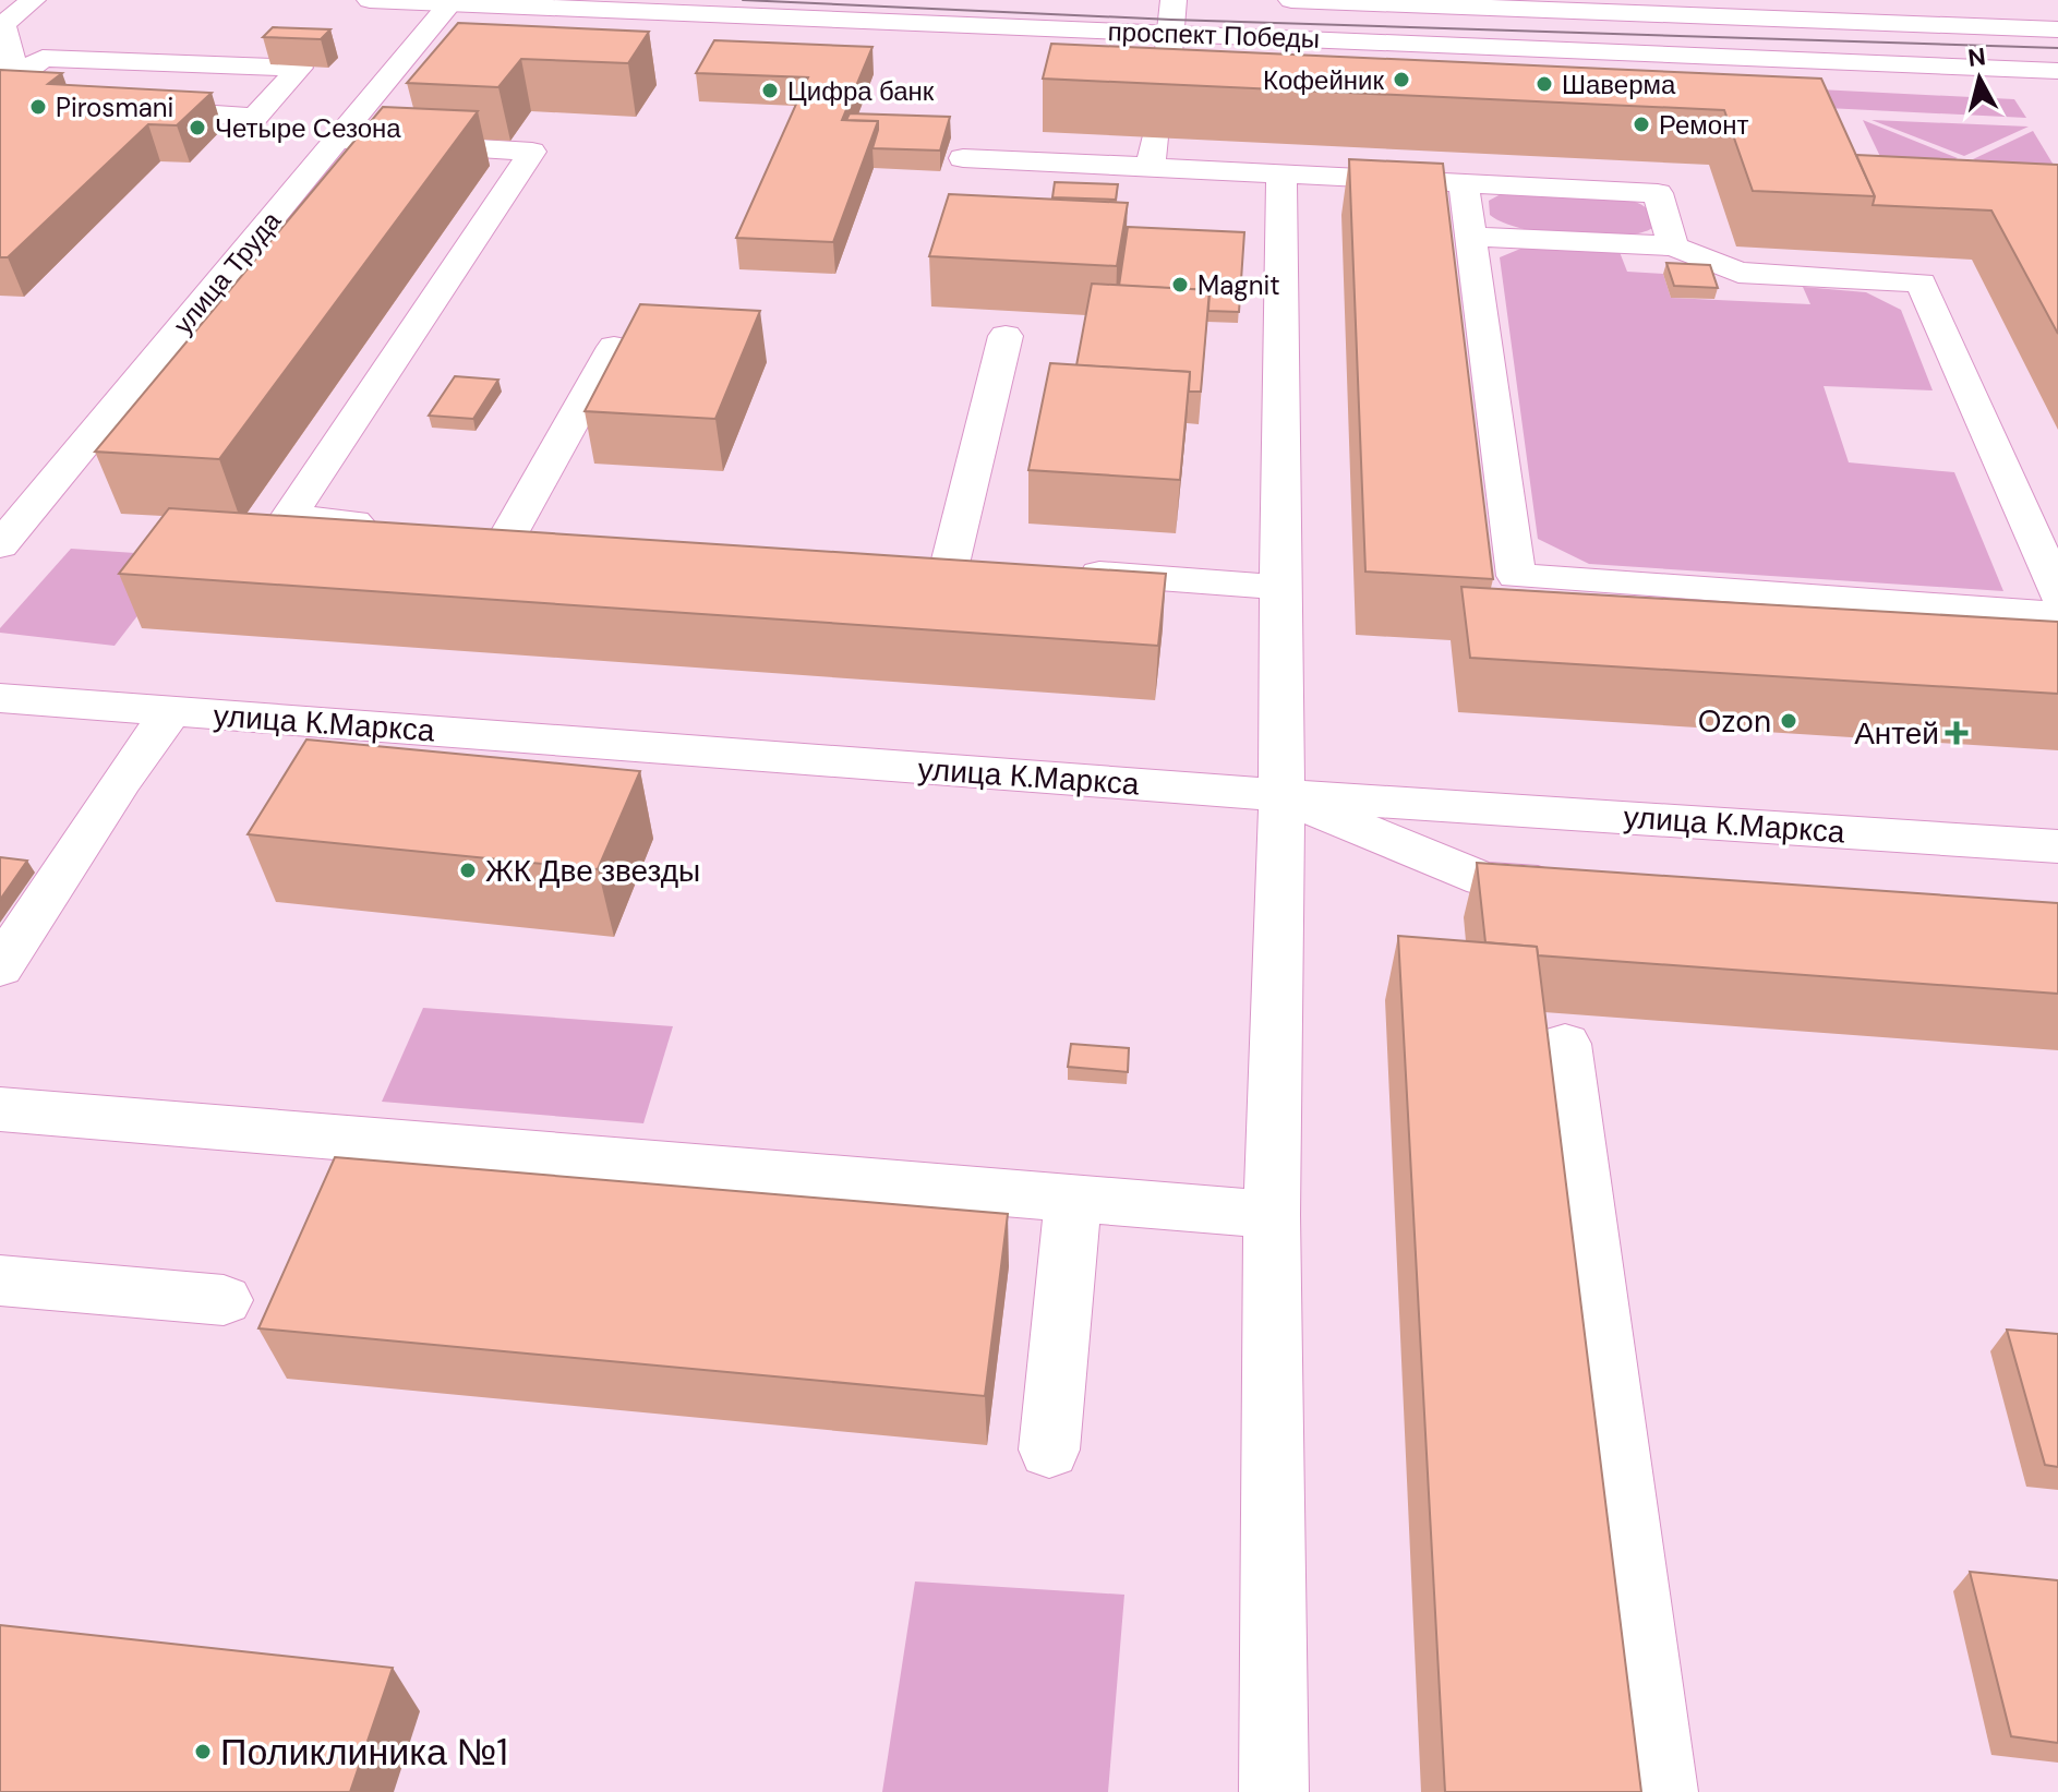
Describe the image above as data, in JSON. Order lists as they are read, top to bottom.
{
  "streets": {
    "main road": ["проспект Победы", "улица Труда", "улица К.Маркса"]
  },
  "crossings": [
    ["проспект Победы", "улица Труда"]
  ],
  "places": {
    "other": [
      "Кофейник",
      "Шаверма",
      "Цифра банк",
      "Pirosmani",
      "Ремонт",
      "Четыре Сезона",
      "Magnit",
      "Ozon",
      "ЖК Две звезды",
      "Поликлиника №1"
    ],
    "health": ["Антей"]
  },
  "north": "top"
}
